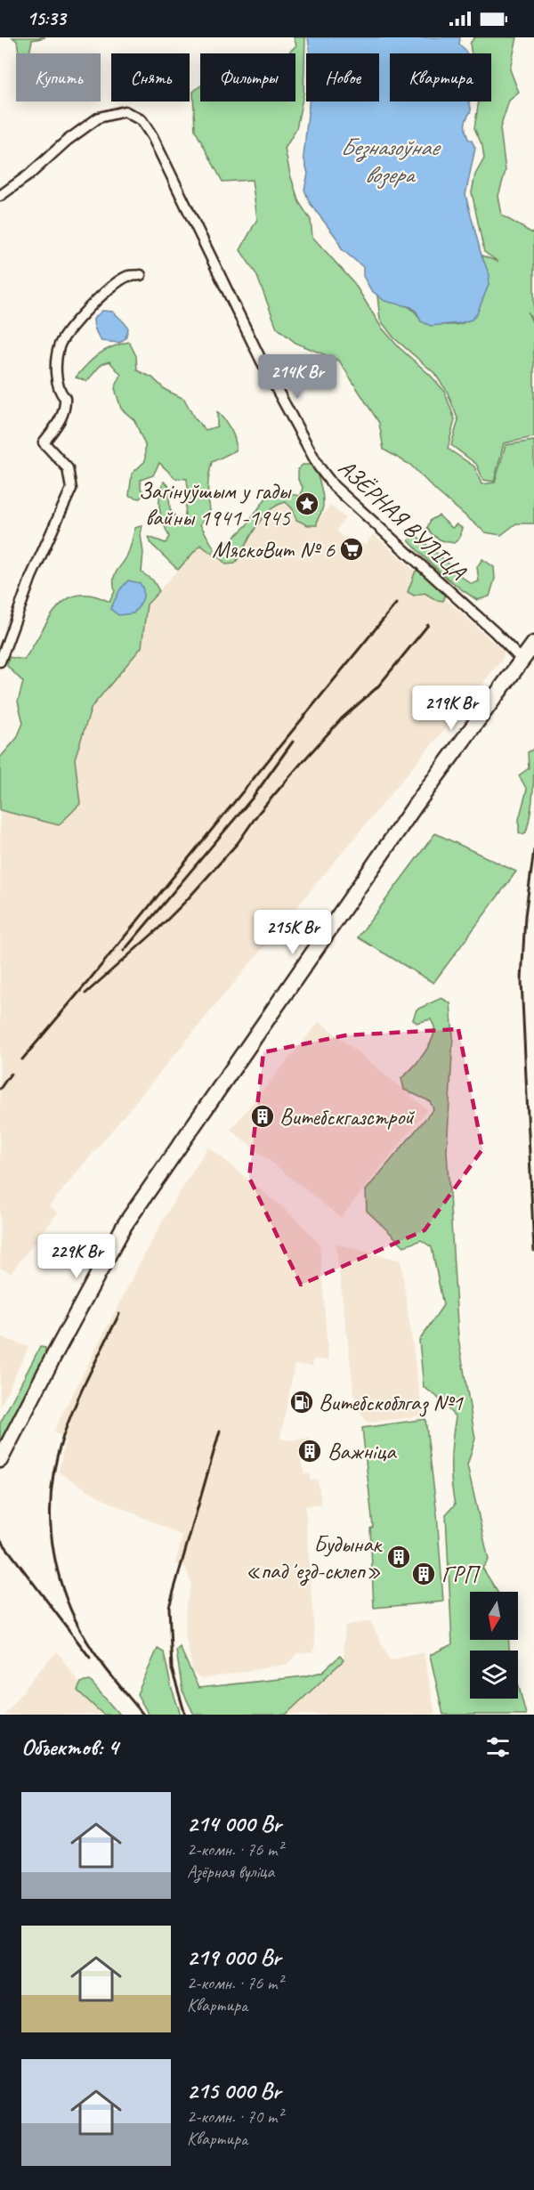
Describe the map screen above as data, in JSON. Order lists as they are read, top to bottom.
{
  "streets": {
    "street": ["АЗЁРНАЯ ВУЛІЦА"]
  },
  "water": ["Безназоўнае возера"],
  "places": {
    "place": ["Загінуўшым у гады вайны 1941-1945"],
    "supermarket": ["МяскоВит № 6"],
    "building": [
      "Витебскгазстрой",
      "Важніца",
      "Будынак «падʼезд-склеп»",
      "ГРП"
    ],
    "fuel station": ["Витебскоблгаз №1"]
  },
  "north": "bottom",
  "page": {
    "status": "15:33",
    "chip": [
      "Купить",
      "Снять",
      "Фильтры",
      "Новое",
      "Квартира"
    ],
    "price": [
      "214K Br",
      "219K Br",
      "215K Br",
      "229K Br"
    ],
    "heading": "Объектов: 4",
    "list": [
      {
        "name": "214 000 Br",
        "note": "2-комн. · 76 m² · Азёрная вуліца"
      },
      {
        "name": "219 000 Br",
        "note": "2-комн. · 76 m² · Квартира"
      },
      {
        "name": "215 000 Br",
        "note": "2-комн. · 70 m² · Квартира"
      }
    ]
  }
}
